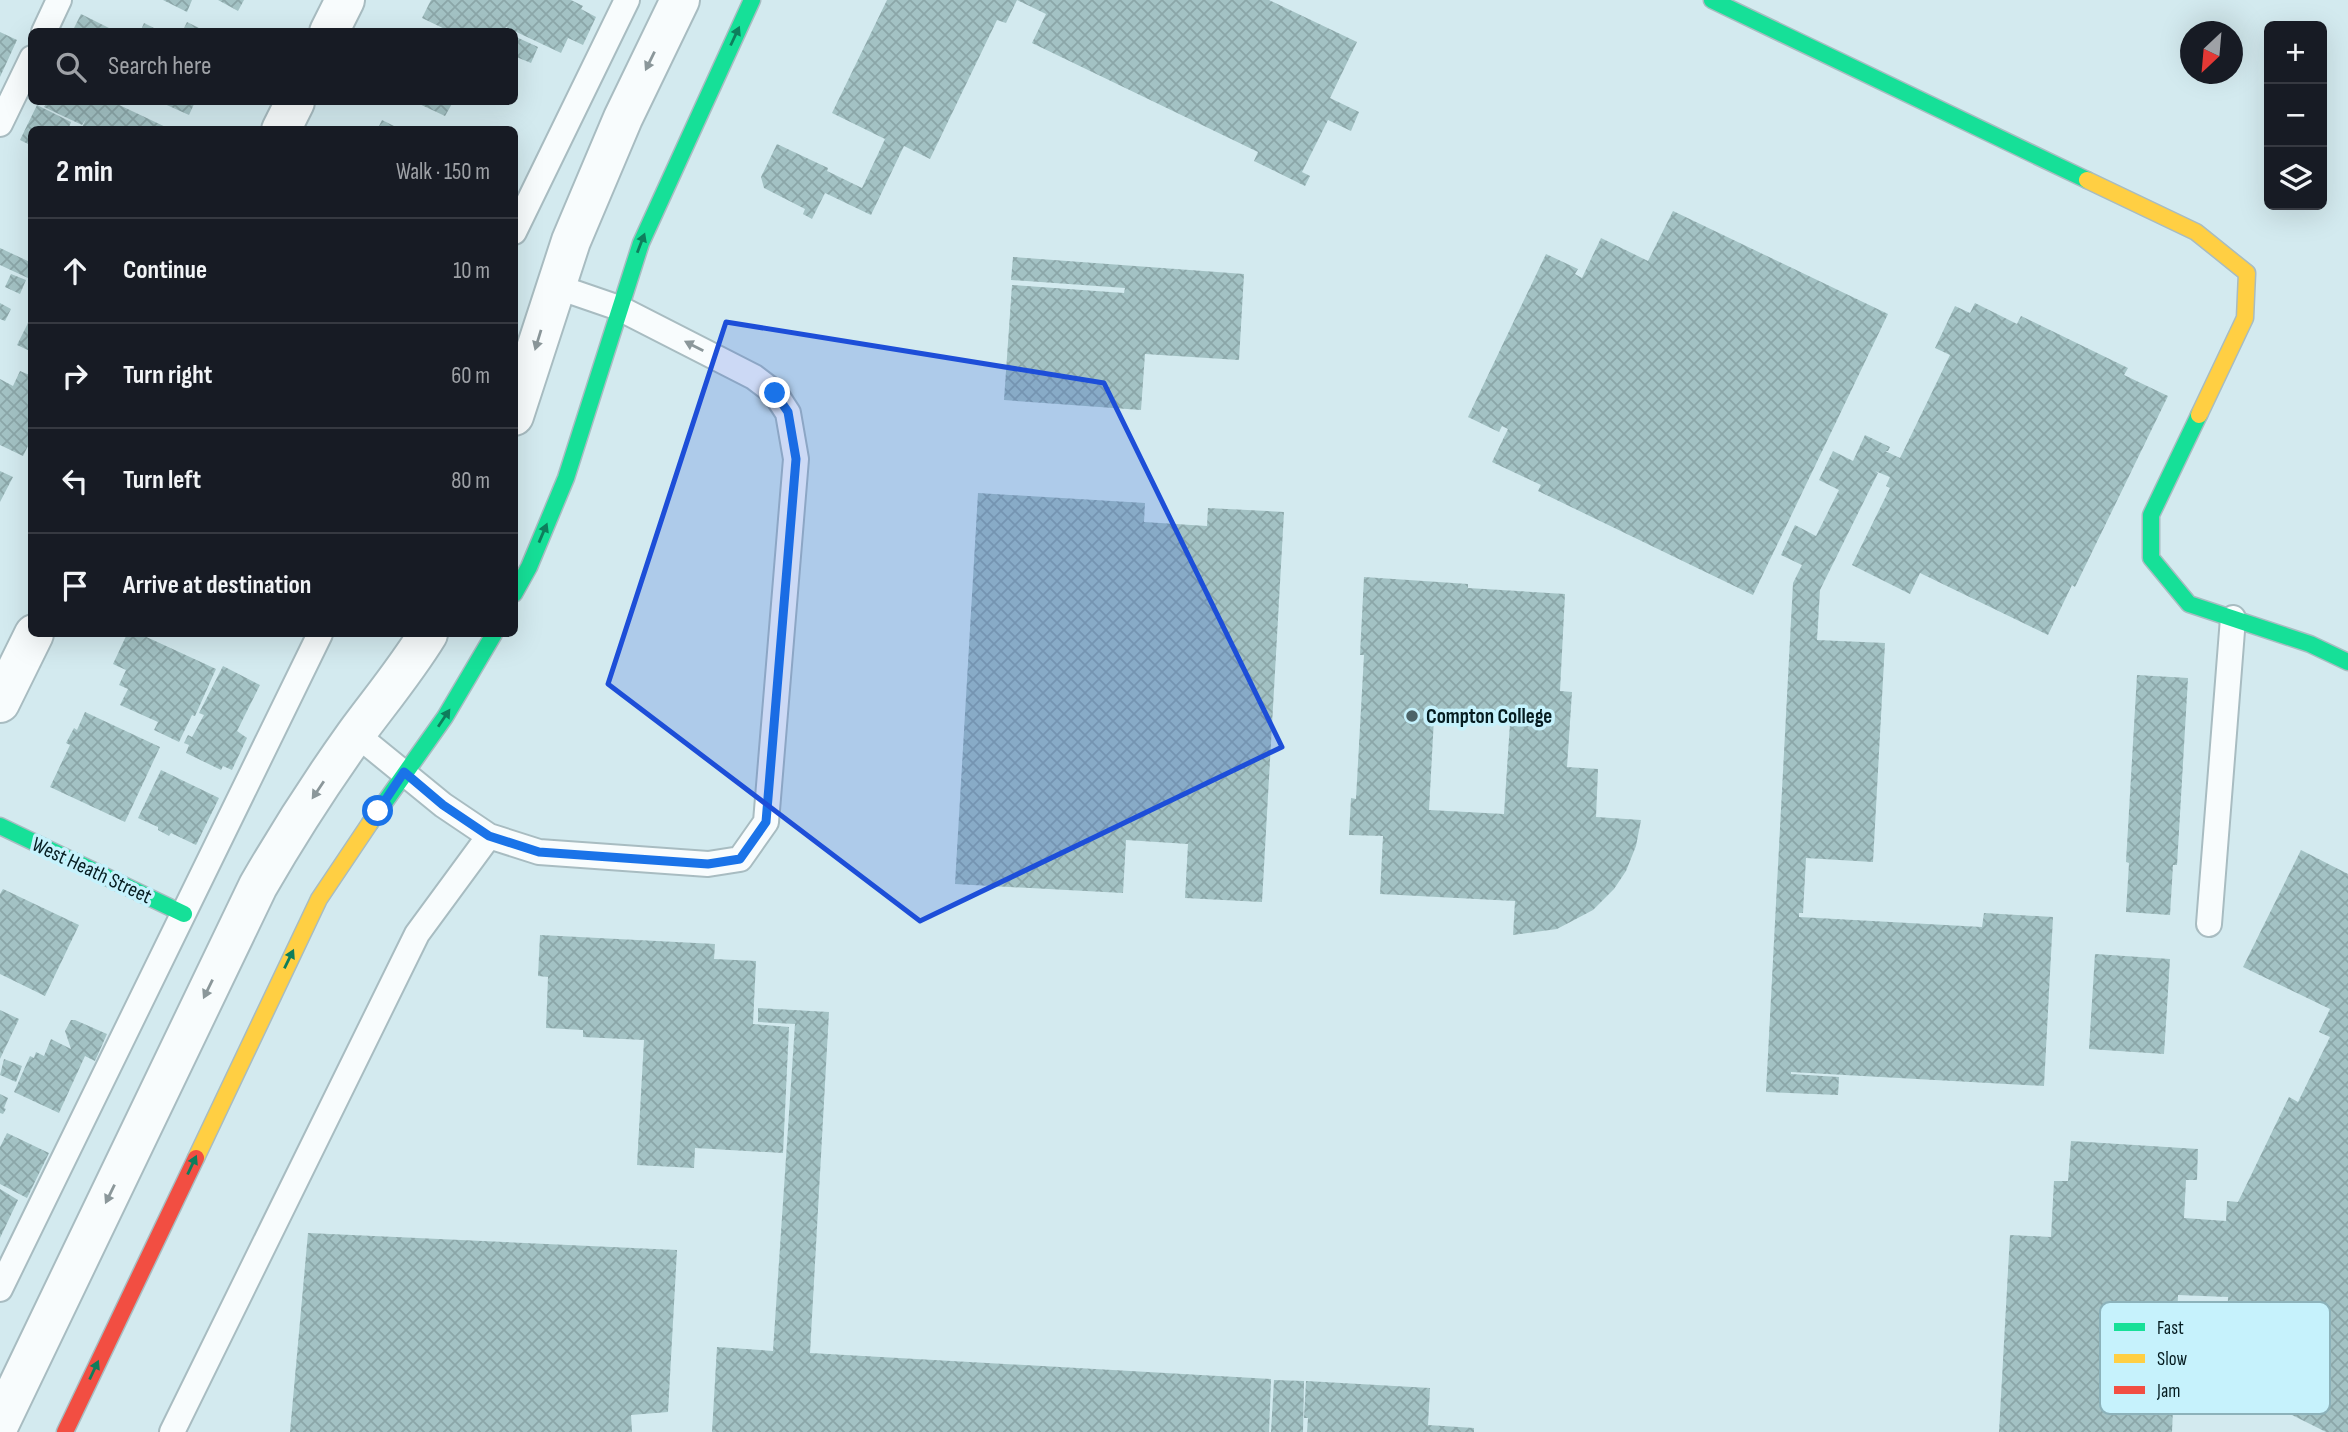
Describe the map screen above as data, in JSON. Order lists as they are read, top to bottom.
{
  "streets": {
    "street": ["West Heath Street"]
  },
  "places": ["Compton College"],
  "legend": ["Fast", "Slow", "Jam"],
  "north": "bottom left",
  "page": {
    "map_buttons": ["+", "−"],
    "search": "Search here",
    "heading": ["2 min", "Walk · 150 m"],
    "list": [
      ["Continue", "10 m"],
      ["Turn right", "60 m"],
      ["Turn left", "80 m"],
      "Arrive at destination"
    ]
  }
}
